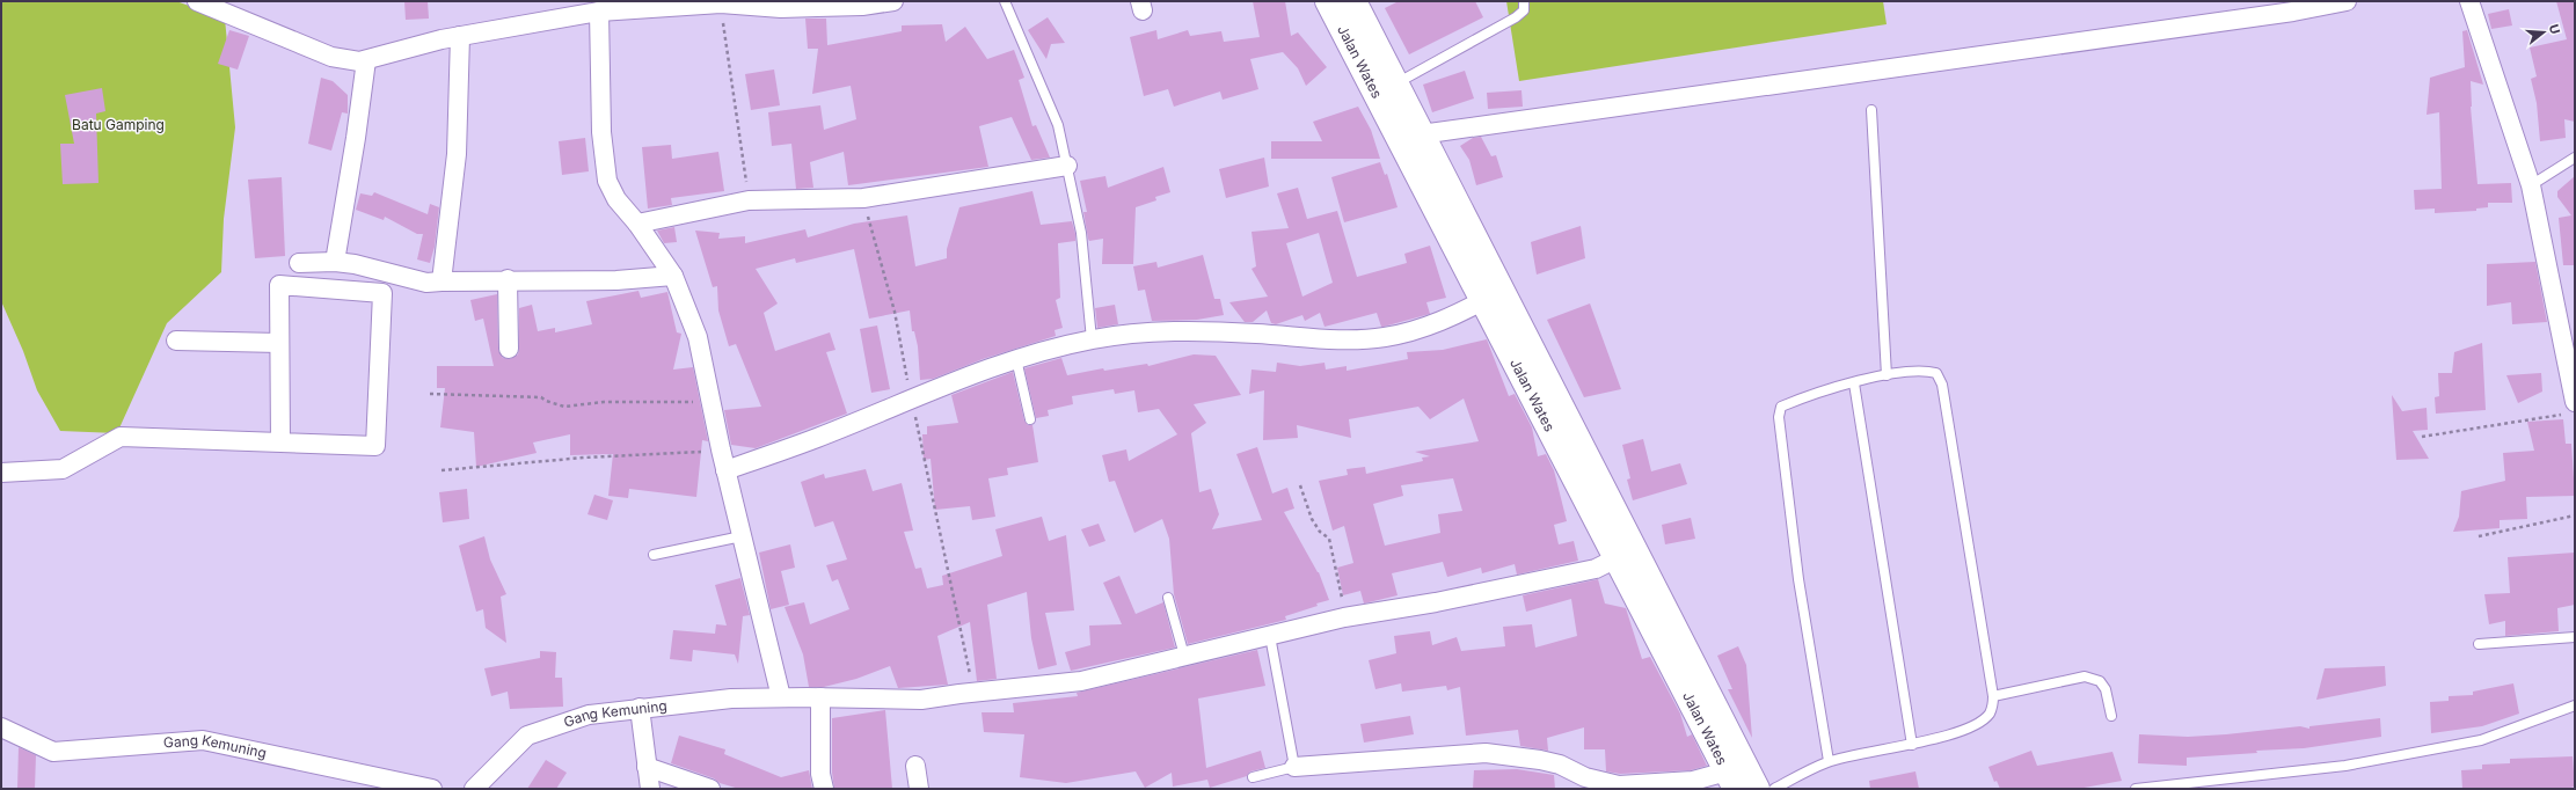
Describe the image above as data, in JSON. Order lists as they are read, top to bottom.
{
  "streets": {
    "highway": ["Jalan Wates"],
    "street": ["Gang Kemuning"]
  },
  "crossings": [
    ["Jalan Wates", "Gang Kemuning"]
  ],
  "parks": ["Batu Gamping"],
  "north": "right"
}
